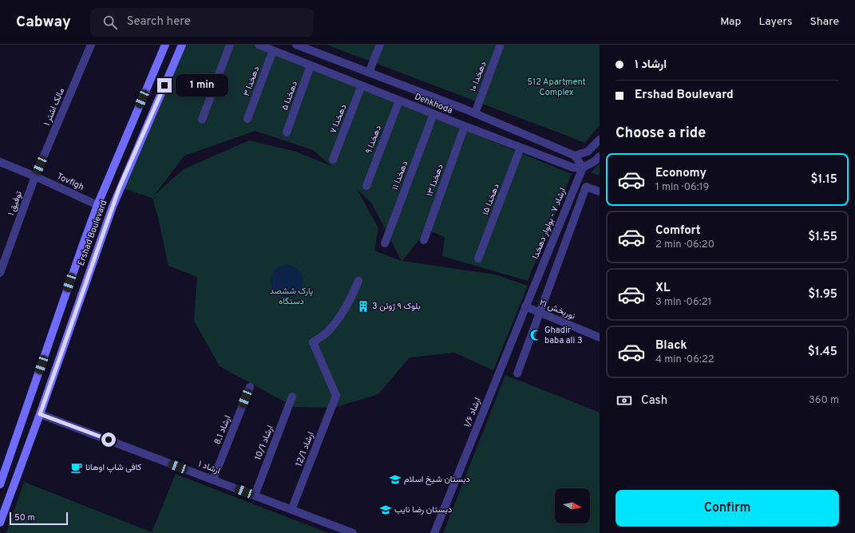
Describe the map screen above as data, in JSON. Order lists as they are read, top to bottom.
{
  "streets": {
    "main road": ["Ershad Boulevard"],
    "street": [
      "دهخدا ۱۰",
      "دهخدا ۳",
      "دهخدا ۵",
      "Dehkhoda",
      "مالک اشتر ۱",
      "دهخدا ۷",
      "دهخدا ۹",
      "دهخدا ۱۱",
      "دهخدا ۱۳",
      "Tovfigh",
      "دهخدا ۱۵",
      "توفیق ۱",
      "ارشاد ۷ - بولوار دهخدا",
      "نوربخش ۲۱",
      "ارشاد ۱/۶",
      "ارشاد 8.1",
      "ارشاد 10/1",
      "ارشاد 12/1",
      "ارشاد ۱"
    ]
  },
  "crossings": [
    ["دهخدا ۱۰", "Dehkhoda"],
    ["دهخدا ۳", "Dehkhoda"],
    ["دهخدا ۵", "Dehkhoda"],
    ["Dehkhoda", "دهخدا ۷"],
    ["Dehkhoda", "دهخدا ۹"],
    ["Dehkhoda", "دهخدا ۱۱"],
    ["Dehkhoda", "دهخدا ۱۳"],
    ["Dehkhoda", "دهخدا ۱۵"],
    ["Dehkhoda", "ارشاد ۷ - بولوار دهخدا"],
    ["مالک اشتر ۱", "Tovfigh"],
    ["مالک اشتر ۱", "توفیق ۱"],
    ["Tovfigh", "توفیق ۱"],
    ["Tovfigh", "Ershad Boulevard"],
    ["ارشاد ۷ - بولوار دهخدا", "نوربخش ۲۱"],
    ["ارشاد ۷ - بولوار دهخدا", "ارشاد ۱/۶"],
    ["Ershad Boulevard", "ارشاد ۱"],
    ["نوربخش ۲۱", "ارشاد ۱/۶"],
    ["ارشاد 8.1", "ارشاد ۱"],
    ["ارشاد 10/1", "ارشاد ۱"],
    ["ارشاد 12/1", "ارشاد ۱"]
  ],
  "parks": ["512 Apartment Complex", "پارک‌ ششصد دستگاه"],
  "places": {
    "building": ["بلوک ۹ ژوئن 3"],
    "mosque": ["Ghadir baba ali 3"],
    "cafe": ["کافی شاپ اوهانا"],
    "school or university": ["دبستان شیخ اسلام", "دبستان رضا نایب"]
  },
  "scale_bar": "50 m",
  "north": "right",
  "page": {
    "header": "Cabway",
    "search": "Search here",
    "nav": ["Map", "Layers", "Share"],
    "banner": ["ارشاد ۱", "Ershad Boulevard"],
    "bubble": "1 min",
    "heading": "Choose a ride",
    "list": [
      {
        "name": "Economy",
        "note": "1 min · 06:19",
        "value": "$1.15"
      },
      {
        "name": "Comfort",
        "note": "2 min · 06:20",
        "value": "$1.55"
      },
      {
        "name": "XL",
        "note": "3 min · 06:21",
        "value": "$1.95"
      },
      {
        "name": "Black",
        "note": "4 min · 06:22",
        "value": "$1.45"
      }
    ],
    "pay": ["Cash", "360 m"],
    "buttons": "Confirm",
    "scale": "50 m"
  }
}
